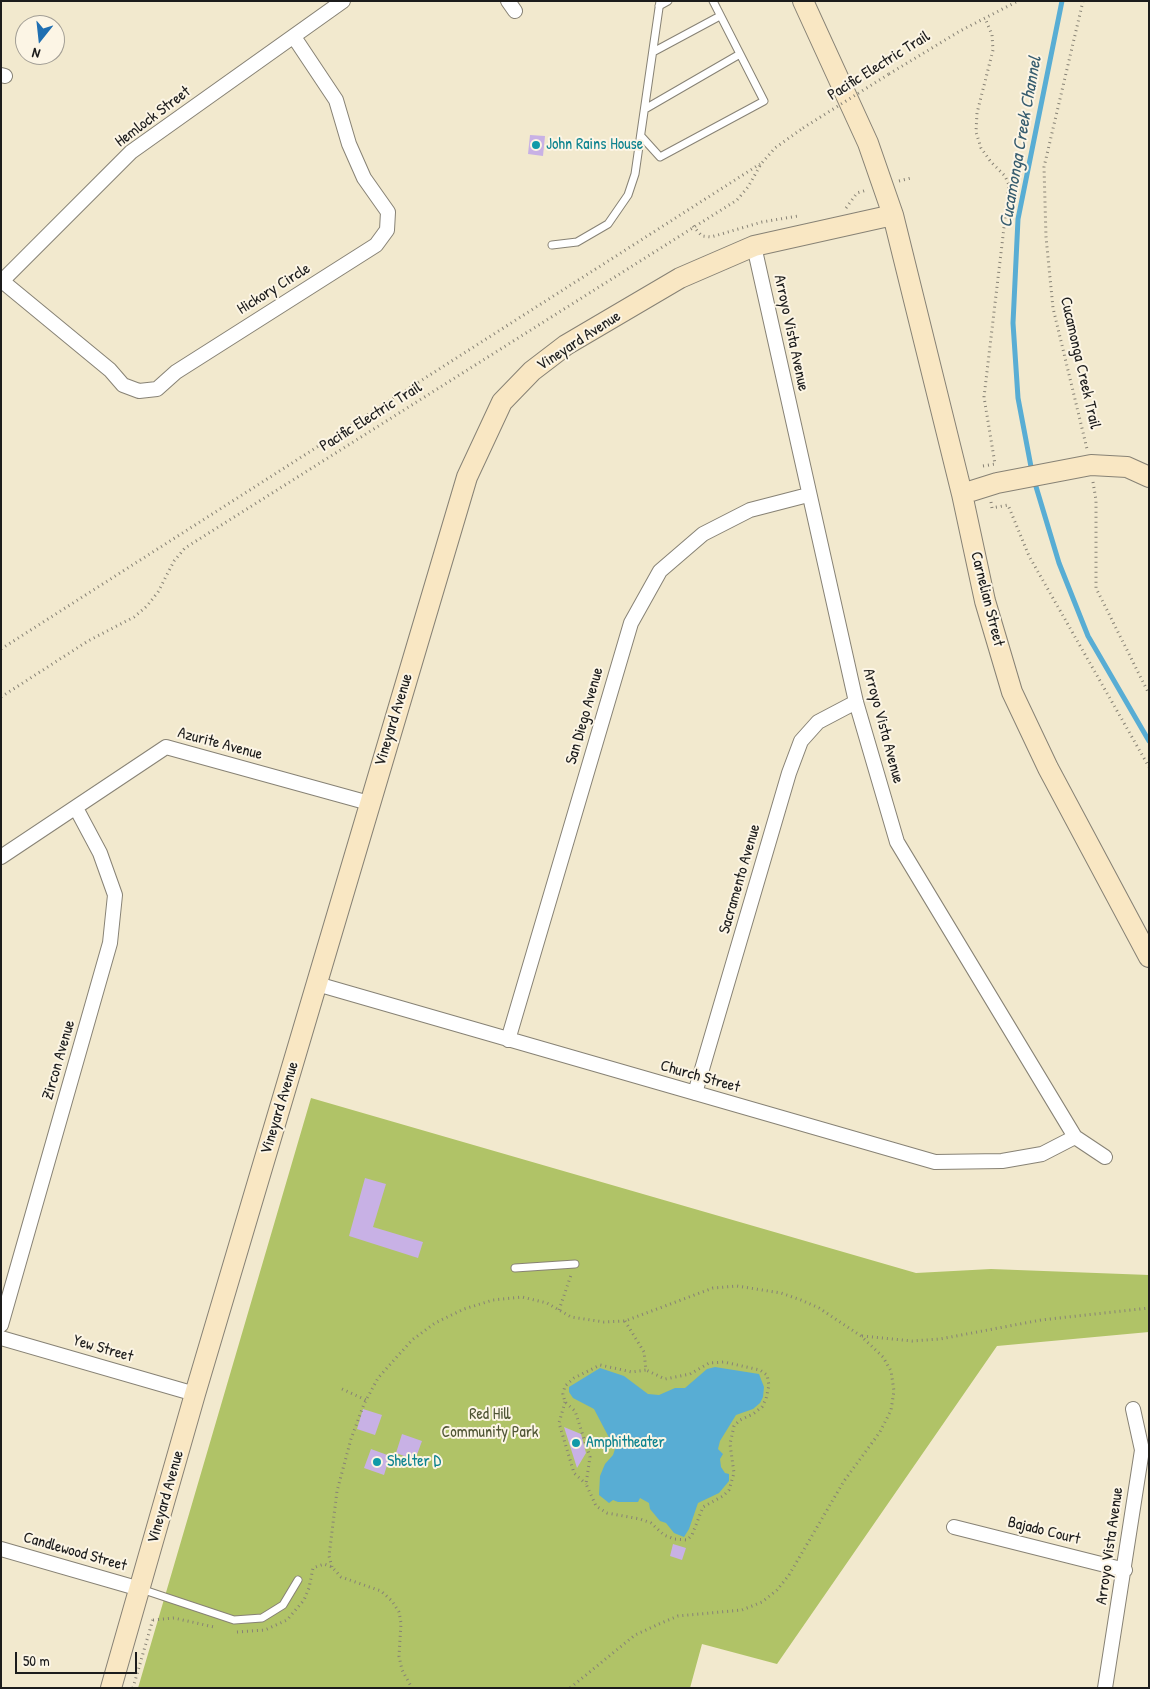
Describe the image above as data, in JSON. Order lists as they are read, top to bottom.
{
  "streets": {
    "street": [
      "Hemlock Street",
      "Hickory Circle",
      "Arroyo Vista Avenue",
      "Vineyard Avenue",
      "Carnelian Street",
      "San Diego Avenue",
      "Azurite Avenue",
      "Sacramento Avenue",
      "Zircon Avenue",
      "Church Street",
      "Yew Street",
      "Bajado Court",
      "Candlewood Street"
    ],
    "path": ["Pacific Electric Trail", "Cucamonga Creek Trail"]
  },
  "crossings": [
    ["Hemlock Street", "Hickory Circle"],
    ["Arroyo Vista Avenue", "Vineyard Avenue"],
    ["Arroyo Vista Avenue", "San Diego Avenue"],
    ["Arroyo Vista Avenue", "Sacramento Avenue"],
    ["Arroyo Vista Avenue", "Church Street"],
    ["Arroyo Vista Avenue", "Bajado Court"],
    ["Vineyard Avenue", "Carnelian Street"],
    ["Vineyard Avenue", "Azurite Avenue"],
    ["Vineyard Avenue", "Church Street"],
    ["Vineyard Avenue", "Yew Street"],
    ["Vineyard Avenue", "Candlewood Street"],
    ["San Diego Avenue", "Church Street"],
    ["Azurite Avenue", "Zircon Avenue"],
    ["Sacramento Avenue", "Church Street"]
  ],
  "water": ["Cucamonga Creek Channel"],
  "parks": ["Red Hill Community Park"],
  "places": ["John Rains House", "Amphitheater", "Shelter D"],
  "scale_bar": "50 m",
  "north": "bottom"
}
